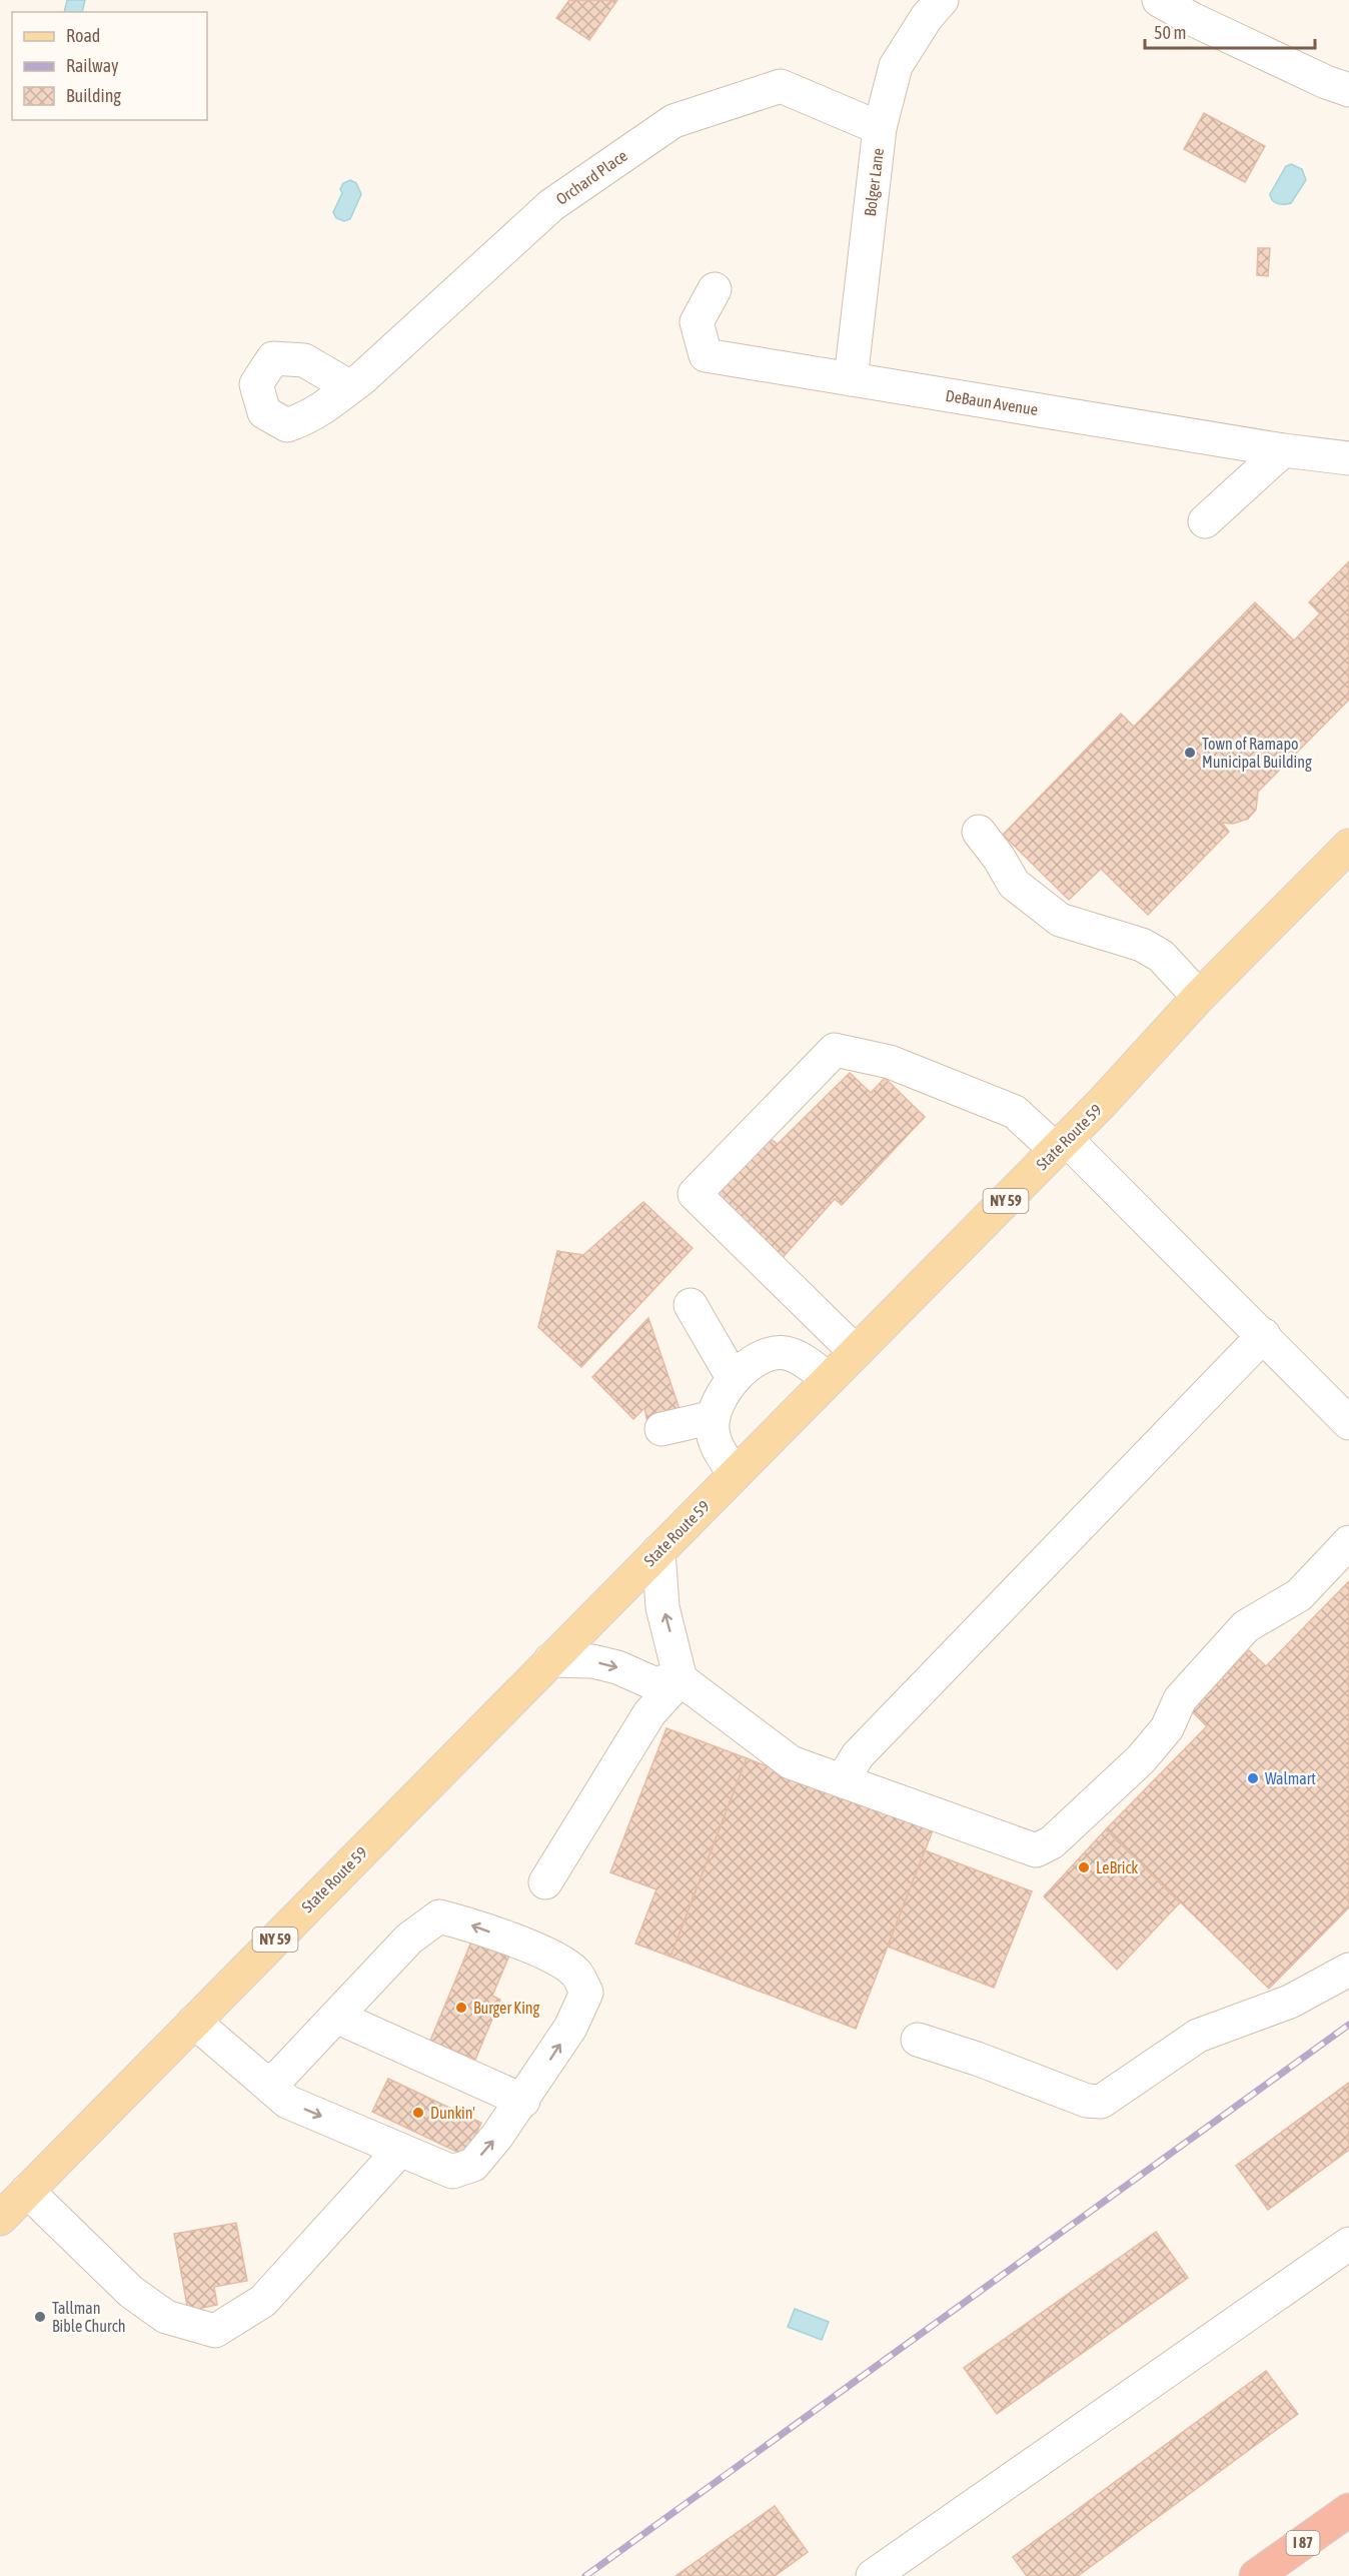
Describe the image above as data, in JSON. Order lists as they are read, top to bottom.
{
  "streets": {
    "highway": ["I 87"],
    "main road": ["State Route 59", "NY 59"],
    "street": ["Orchard Place", "Bolger Lane", "DeBaun Avenue"]
  },
  "crossings": [
    ["Orchard Place", "Bolger Lane"],
    ["Bolger Lane", "DeBaun Avenue"]
  ],
  "places": [
    "Town of Ramapo Municipal Building",
    "Walmart",
    "LeBrick",
    "Burger King",
    "Dunkin'",
    "Tallman Bible Church"
  ],
  "legend": ["Road", "Railway", "Building"],
  "scale_bar": "50 m"
}
